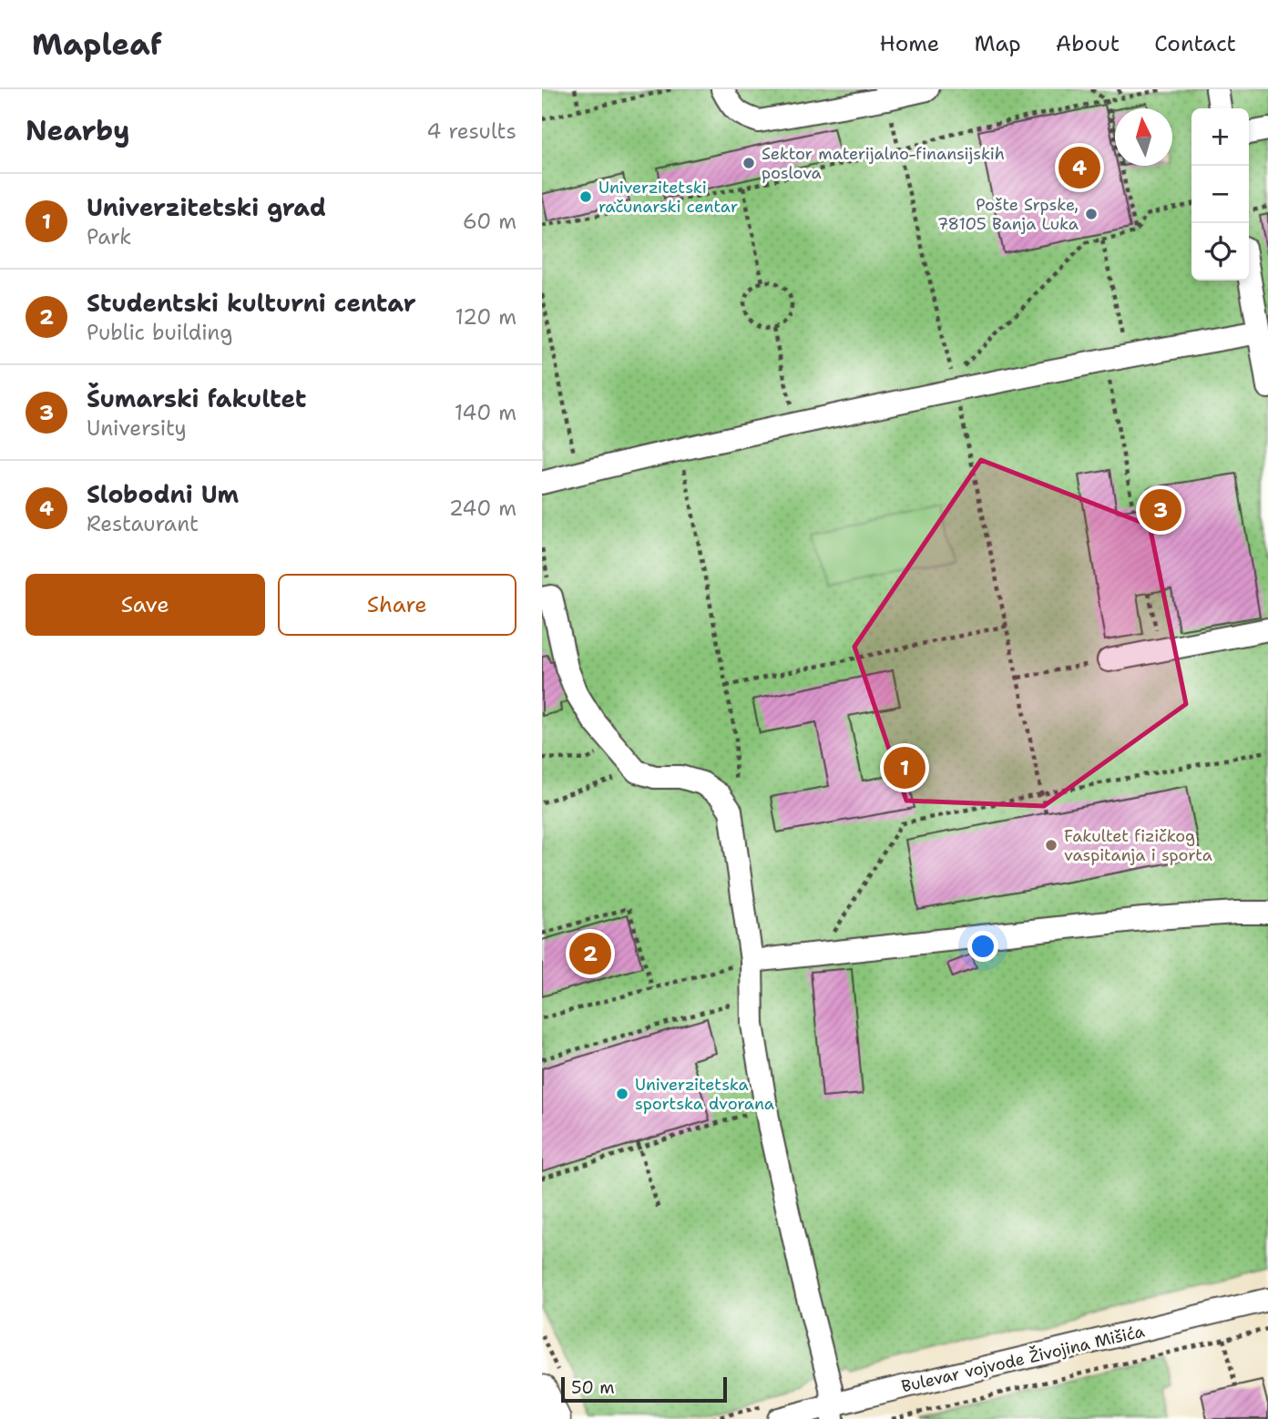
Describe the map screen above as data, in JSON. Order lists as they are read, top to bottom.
{
  "streets": {
    "street": ["Bulevar vojvode Živojina Mišića"]
  },
  "places": [
    "Sektor materijalno-finansijskih poslova",
    "Univerzitetski računarski centar",
    "Pošte Srpske, 78105 Banja Luka",
    "Fakultet fizičkog vaspitanja i sporta",
    "Univerzitetska sportska dvorana"
  ],
  "scale_bar": "50 m",
  "north": "top",
  "page": {
    "header": "Mapleaf",
    "nav": [
      "Home",
      "Map",
      "About",
      "Contact"
    ],
    "heading": ["Nearby", "4 results"],
    "map_buttons": ["+", "−"],
    "pins": [
      "4",
      "3",
      "1",
      "2"
    ],
    "list": [
      {
        "mark": "1",
        "name": "Univerzitetski grad",
        "note": "Park",
        "value": "60 m"
      },
      {
        "mark": "2",
        "name": "Studentski kulturni centar",
        "note": "Public building",
        "value": "120 m"
      },
      {
        "mark": "3",
        "name": "Šumarski fakultet",
        "note": "University",
        "value": "140 m"
      },
      {
        "mark": "4",
        "name": "Slobodni Um",
        "note": "Restaurant",
        "value": "240 m"
      }
    ],
    "buttons": ["Save", "Share"],
    "scale": "50 m"
  }
}
